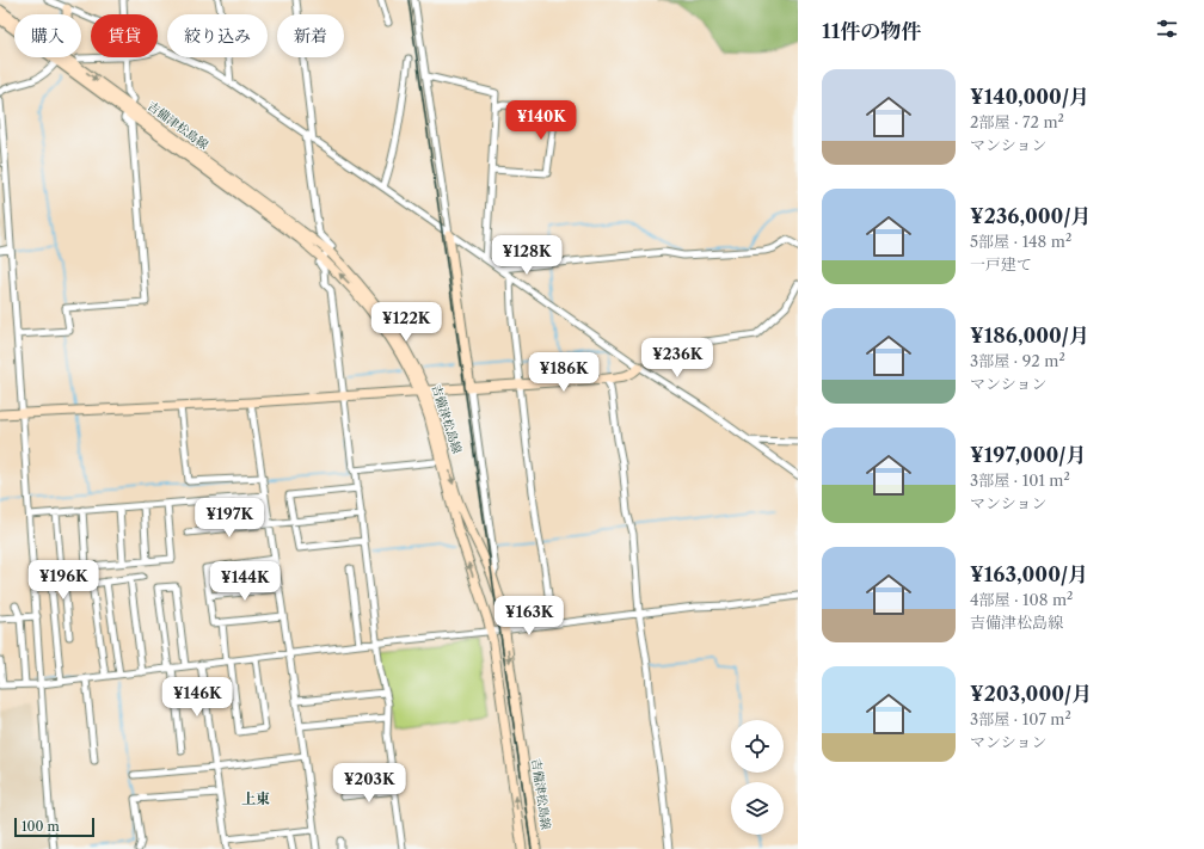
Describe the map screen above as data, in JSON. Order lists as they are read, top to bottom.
{
  "streets": {
    "main road": ["吉備津松島線"]
  },
  "districts": ["上東"],
  "scale_bar": "100 m",
  "page": {
    "heading": "11件の物件",
    "chip": [
      "購入",
      "賃貸",
      "絞り込み",
      "新着"
    ],
    "list": [
      {
        "name": "¥140,000/月",
        "note": "2部屋 · 72 m² · マンション"
      },
      {
        "name": "¥236,000/月",
        "note": "5部屋 · 148 m² · 一戸建て"
      },
      {
        "name": "¥186,000/月",
        "note": "3部屋 · 92 m² · マンション"
      },
      {
        "name": "¥197,000/月",
        "note": "3部屋 · 101 m² · マンション"
      },
      {
        "name": "¥163,000/月",
        "note": "4部屋 · 108 m² · 吉備津松島線"
      },
      {
        "name": "¥203,000/月",
        "note": "3部屋 · 107 m² · マンション"
      }
    ],
    "price": [
      "¥140K",
      "¥128K",
      "¥122K",
      "¥236K",
      "¥186K",
      "¥197K",
      "¥196K",
      "¥144K",
      "¥163K",
      "¥146K",
      "¥203K"
    ],
    "scale": "100 m"
  }
}
